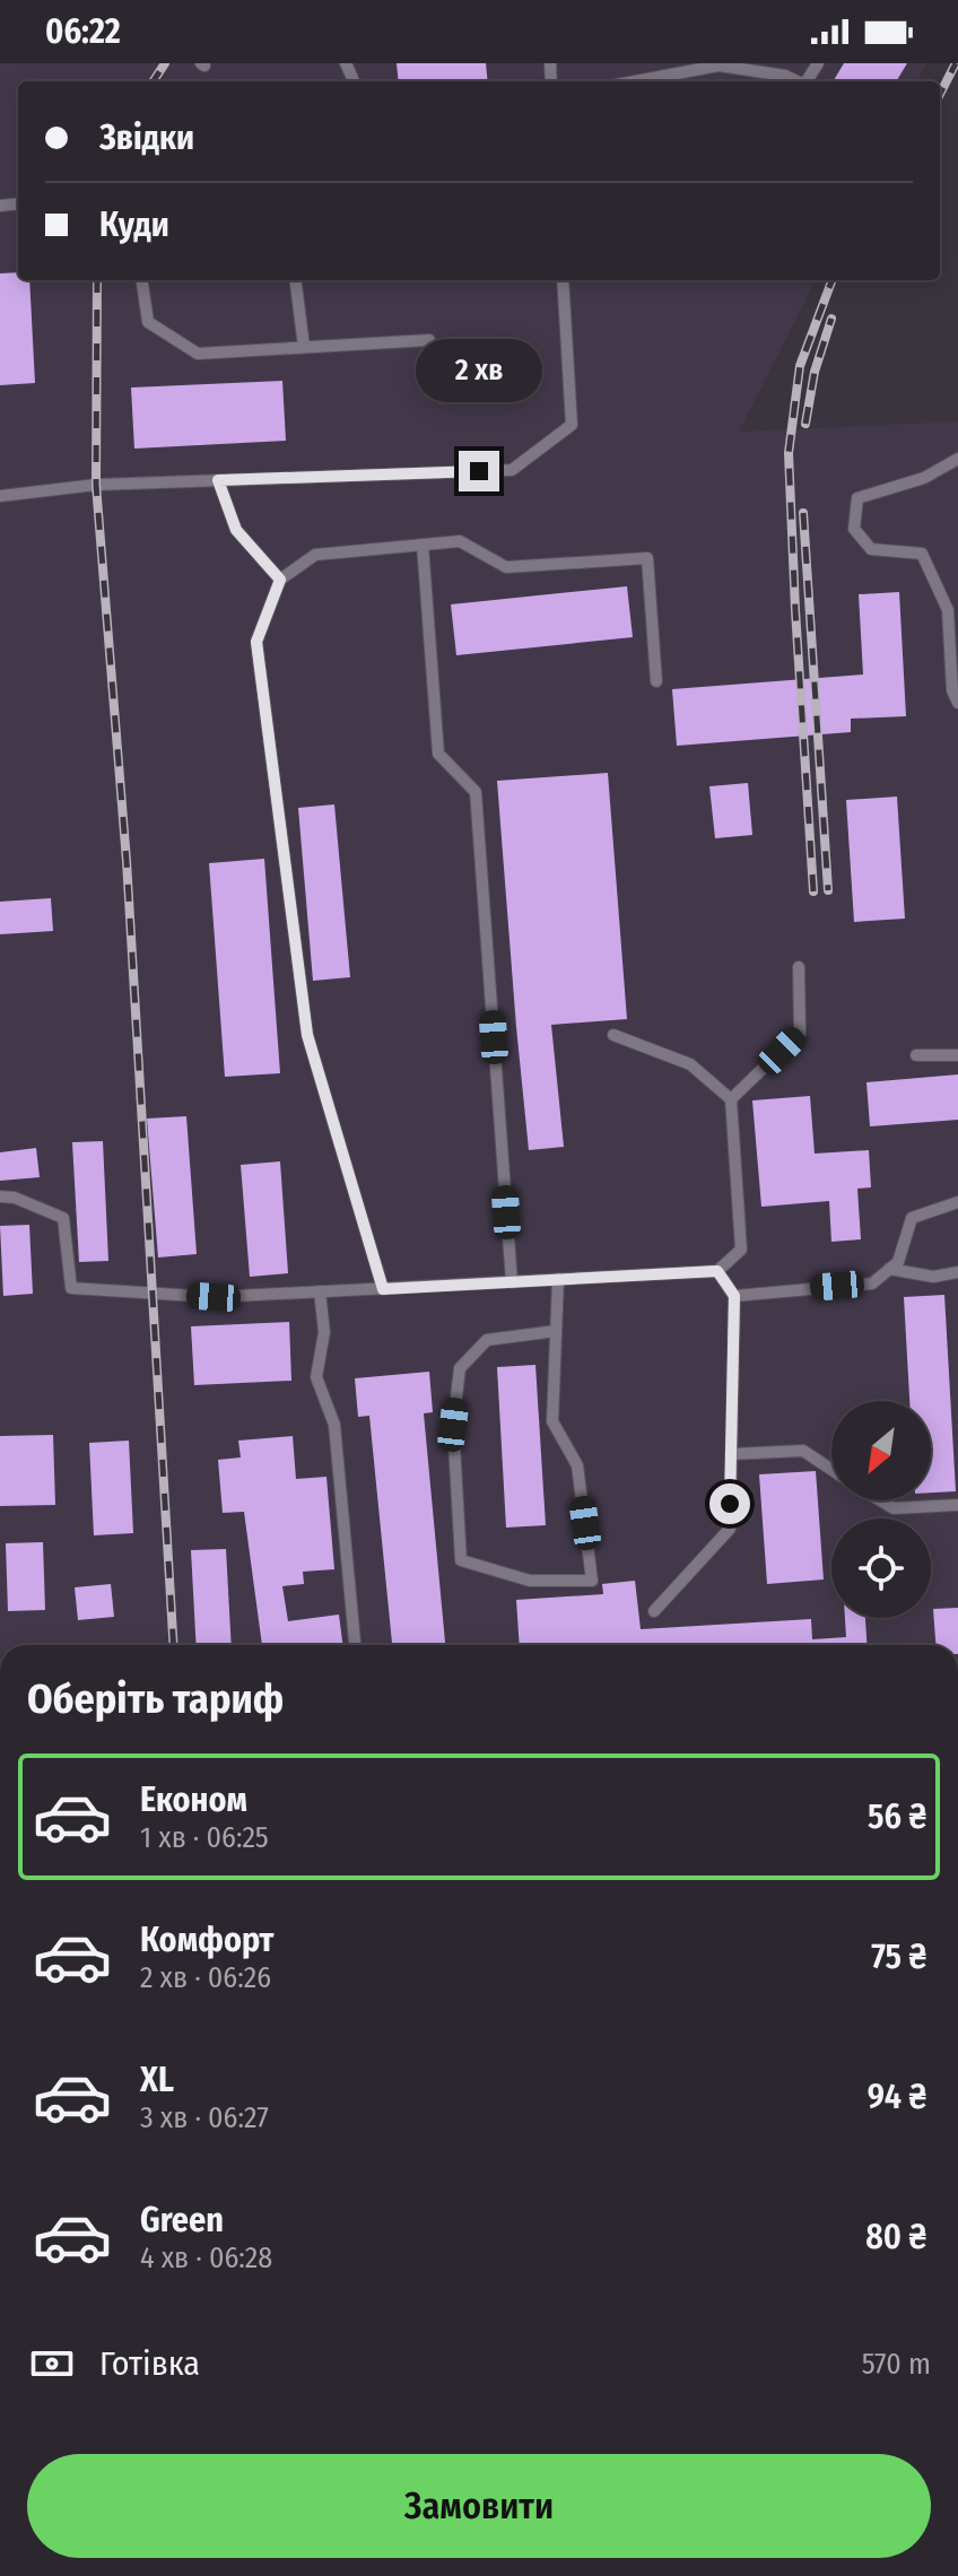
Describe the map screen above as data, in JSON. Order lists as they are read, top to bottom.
{
  "north": "bottom left",
  "page": {
    "status": "06:22",
    "banner": ["Звідки", "Куди"],
    "bubble": "2 хв",
    "heading": "Оберіть тариф",
    "list": [
      {
        "name": "Економ",
        "note": "1 хв · 06:25",
        "value": "56 ₴"
      },
      {
        "name": "Комфорт",
        "note": "2 хв · 06:26",
        "value": "75 ₴"
      },
      {
        "name": "XL",
        "note": "3 хв · 06:27",
        "value": "94 ₴"
      },
      {
        "name": "Green",
        "note": "4 хв · 06:28",
        "value": "80 ₴"
      }
    ],
    "pay": ["Готівка", "570 m"],
    "buttons": "Замовити"
  }
}
